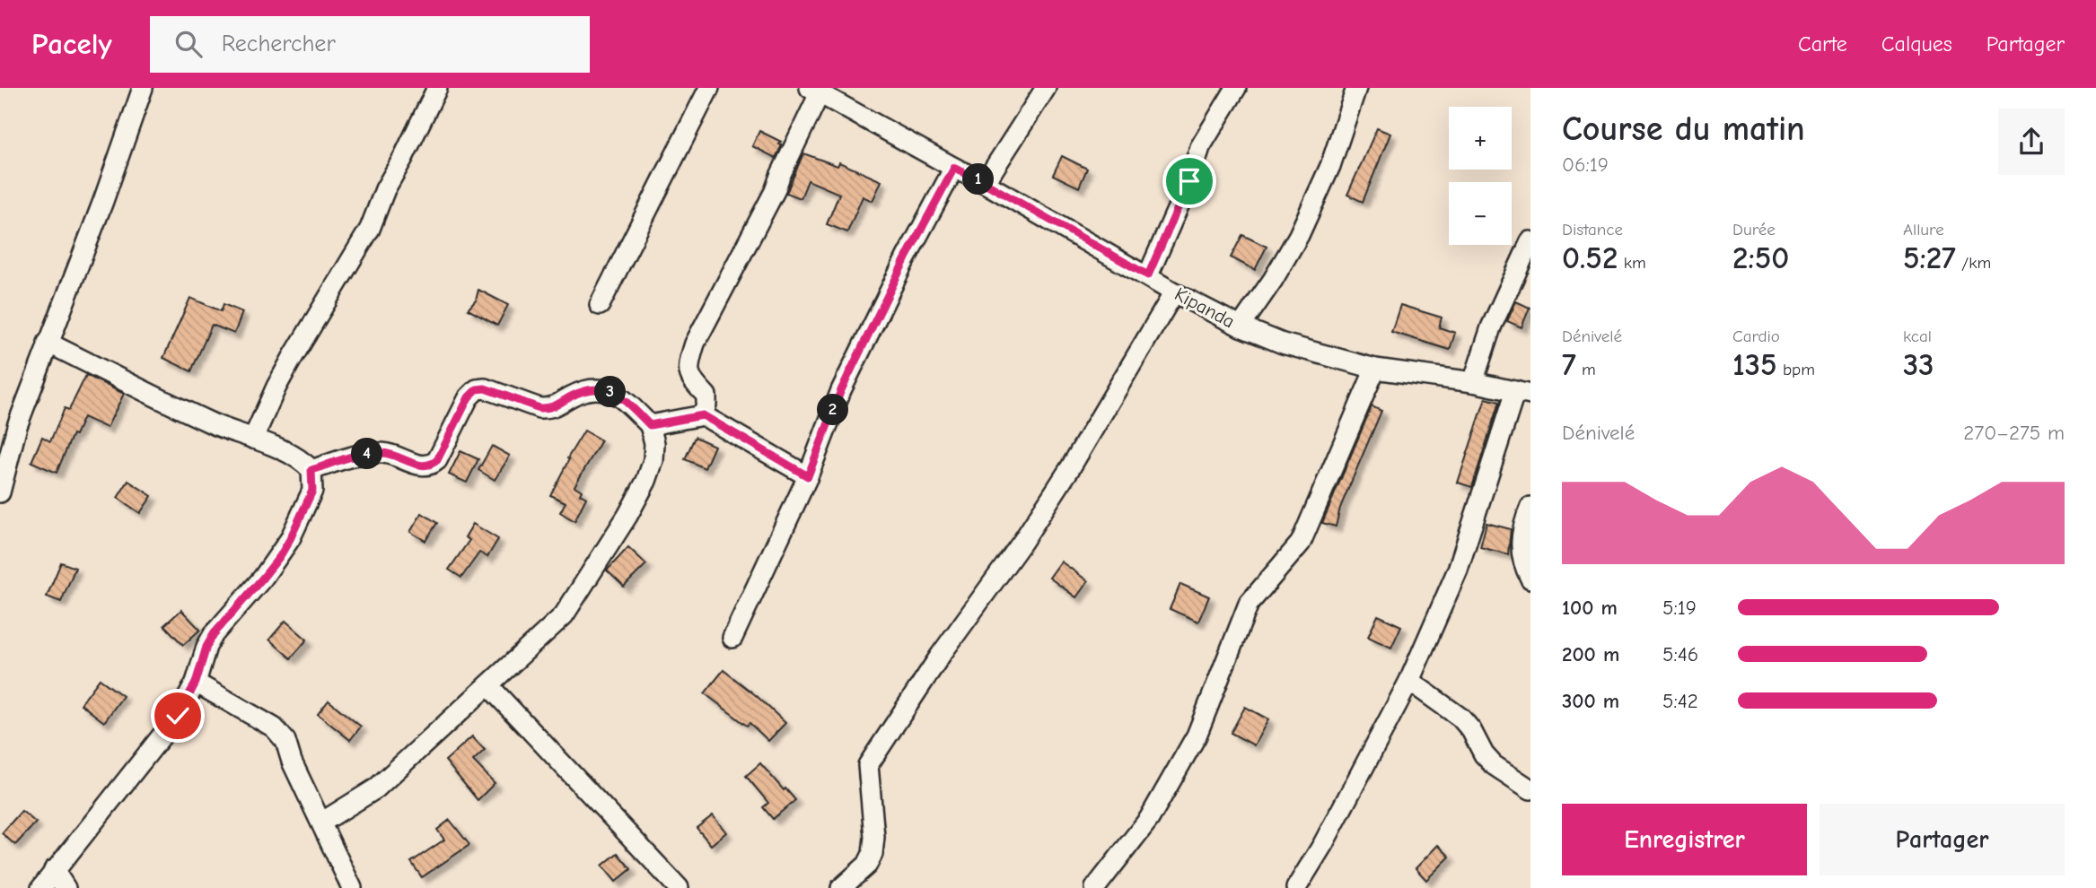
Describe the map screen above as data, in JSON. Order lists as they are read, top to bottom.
{
  "streets": {
    "street": ["Kipanda"]
  },
  "page": {
    "header": "Pacely",
    "search": "Rechercher",
    "nav": ["Carte", "Calques", "Partager"],
    "heading": ["Course du matin", "06:19"],
    "map_buttons": ["+", "−"],
    "pins": [
      "1",
      "3",
      "2",
      "4"
    ],
    "stats": [
      ["Distance", "0.52 km"],
      ["Durée", "2:50"],
      ["Allure", "5:27 /km"],
      ["Dénivelé", "7 m"],
      ["Cardio", "135 bpm"],
      ["kcal", "33"]
    ],
    "chart": ["Dénivelé", "270–275 m"],
    "list": [
      {
        "name": "100 m",
        "note": "5:19"
      },
      {
        "name": "200 m",
        "note": "5:46"
      },
      {
        "name": "300 m",
        "note": "5:42"
      }
    ],
    "buttons": ["Enregistrer", "Partager"]
  }
}
